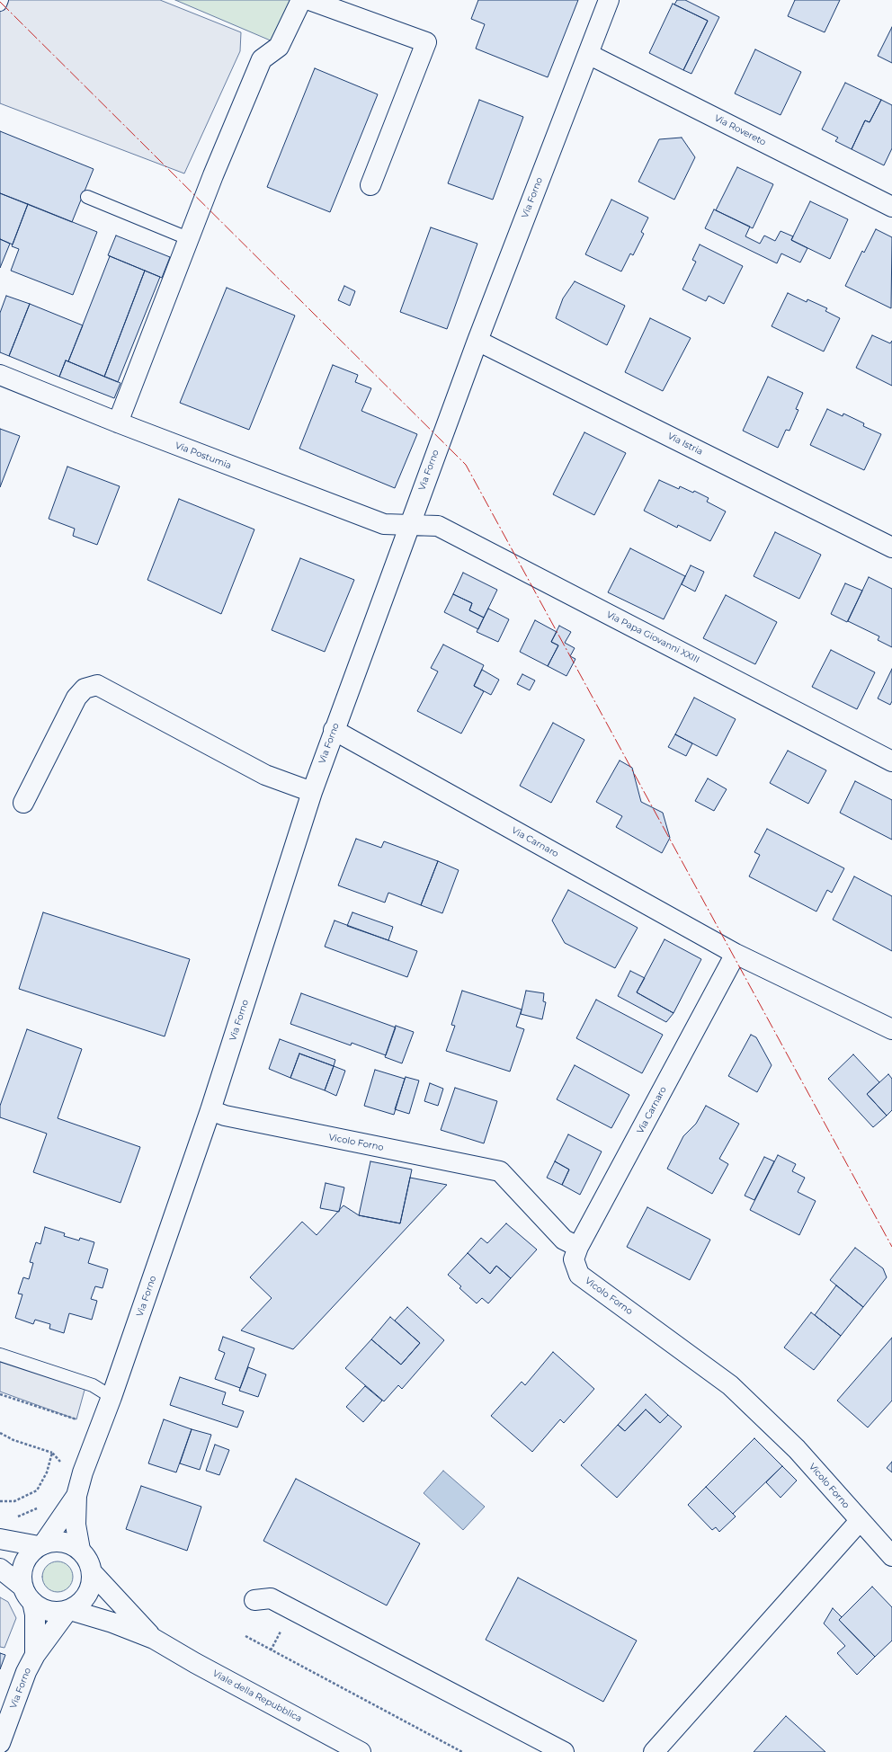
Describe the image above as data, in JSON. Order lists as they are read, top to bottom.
{
  "streets": {
    "street": [
      "Via Rovereto",
      "Via Forno",
      "Via Istria",
      "Via Postumia",
      "Via Papa Giovanni XXIII",
      "Via Carnaro",
      "Vicolo Forno",
      "Viale della Repubblica"
    ]
  },
  "crossings": [
    ["Via Rovereto", "Via Forno"],
    ["Via Forno", "Via Istria"],
    ["Via Forno", "Via Postumia"],
    ["Via Forno", "Via Papa Giovanni XXIII"],
    ["Via Forno", "Via Carnaro"],
    ["Via Forno", "Vicolo Forno"],
    ["Via Forno", "Viale della Repubblica"],
    ["Via Postumia", "Via Papa Giovanni XXIII"],
    ["Via Carnaro", "Vicolo Forno"]
  ]
}
